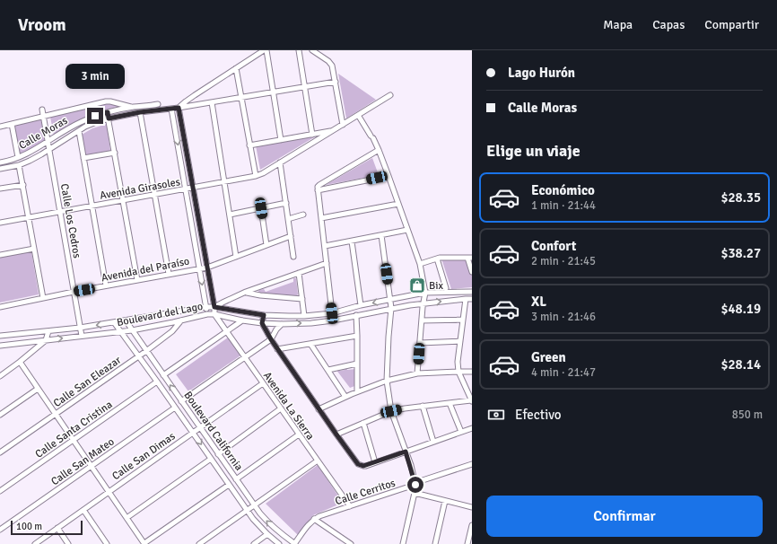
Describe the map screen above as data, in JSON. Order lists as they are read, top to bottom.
{
  "streets": {
    "street": [
      "Calle Moras",
      "Avenida Girasoles",
      "Calle Los Cedros",
      "Avenida del Paraíso",
      "Boulevard del Lago",
      "Calle San Eleazar",
      "Avenida La Sierra",
      "Calle Santa Cristina",
      "Boulevard California",
      "Calle San Dimas",
      "Calle San Mateo",
      "Calle Cerritos"
    ]
  },
  "crossings": [
    ["Calle Moras", "Calle Los Cedros"],
    ["Avenida Girasoles", "Calle Los Cedros"],
    ["Calle Los Cedros", "Avenida del Paraíso"],
    ["Calle Los Cedros", "Boulevard del Lago"],
    ["Boulevard del Lago", "Calle San Eleazar"],
    ["Boulevard del Lago", "Avenida La Sierra"],
    ["Boulevard del Lago", "Boulevard California"],
    ["Calle San Eleazar", "Boulevard California"],
    ["Avenida La Sierra", "Calle San Dimas"],
    ["Avenida La Sierra", "Calle Cerritos"],
    ["Calle Santa Cristina", "Boulevard California"],
    ["Boulevard California", "Calle San Dimas"],
    ["Boulevard California", "Calle San Mateo"]
  ],
  "places": {
    "shop": ["Bix"]
  },
  "scale_bar": "100 m",
  "page": {
    "header": "Vroom",
    "nav": ["Mapa", "Capas", "Compartir"],
    "banner": ["Lago Hurón", "Calle Moras"],
    "bubble": "3 min",
    "heading": "Elige un viaje",
    "list": [
      {
        "name": "Económico",
        "note": "1 min · 21:44",
        "value": "$28.35"
      },
      {
        "name": "Confort",
        "note": "2 min · 21:45",
        "value": "$38.27"
      },
      {
        "name": "XL",
        "note": "3 min · 21:46",
        "value": "$48.19"
      },
      {
        "name": "Green",
        "note": "4 min · 21:47",
        "value": "$28.14"
      }
    ],
    "pay": ["Efectivo", "850 m"],
    "buttons": "Confirmar",
    "scale": "100 m"
  }
}
